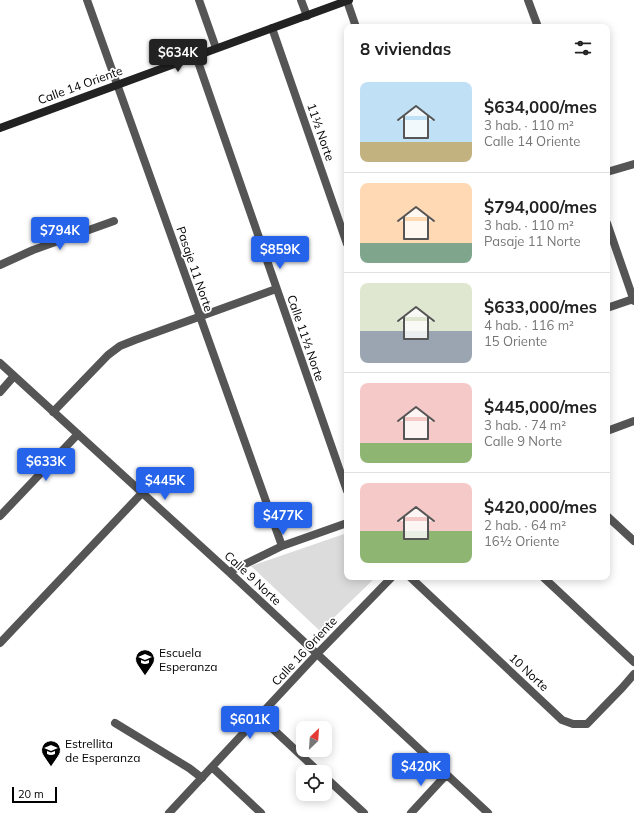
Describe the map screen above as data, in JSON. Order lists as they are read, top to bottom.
{
  "streets": {
    "street": [
      "Calle 14 Oriente",
      "11½ Norte",
      "Pasaje 11 Norte",
      "Calle 11½ Norte",
      "Calle 9 Norte",
      "Calle 16 Oriente",
      "10 Norte"
    ]
  },
  "crossings": [
    ["Calle 14 Oriente", "11½ Norte"],
    ["Calle 14 Oriente", "Pasaje 11 Norte"],
    ["Calle 14 Oriente", "Calle 11½ Norte"],
    ["Calle 9 Norte", "Calle 16 Oriente"]
  ],
  "places": {
    "school or university": ["Escuela Esperanza", "Estrellita de Esperanza"]
  },
  "scale_bar": "20 m",
  "north": "top right",
  "page": {
    "heading": "8 viviendas",
    "price": [
      "$634K",
      "$794K",
      "$859K",
      "$633K",
      "$445K",
      "$477K",
      "$601K",
      "$420K"
    ],
    "list": [
      {
        "name": "$634,000/mes",
        "note": "3 hab. · 110 m² · Calle 14 Oriente"
      },
      {
        "name": "$794,000/mes",
        "note": "3 hab. · 110 m² · Pasaje 11 Norte"
      },
      {
        "name": "$633,000/mes",
        "note": "4 hab. · 116 m² · 15 Oriente"
      },
      {
        "name": "$445,000/mes",
        "note": "3 hab. · 74 m² · Calle 9 Norte"
      },
      {
        "name": "$420,000/mes",
        "note": "2 hab. · 64 m² · 16½ Oriente"
      }
    ],
    "scale": "20 m"
  }
}
